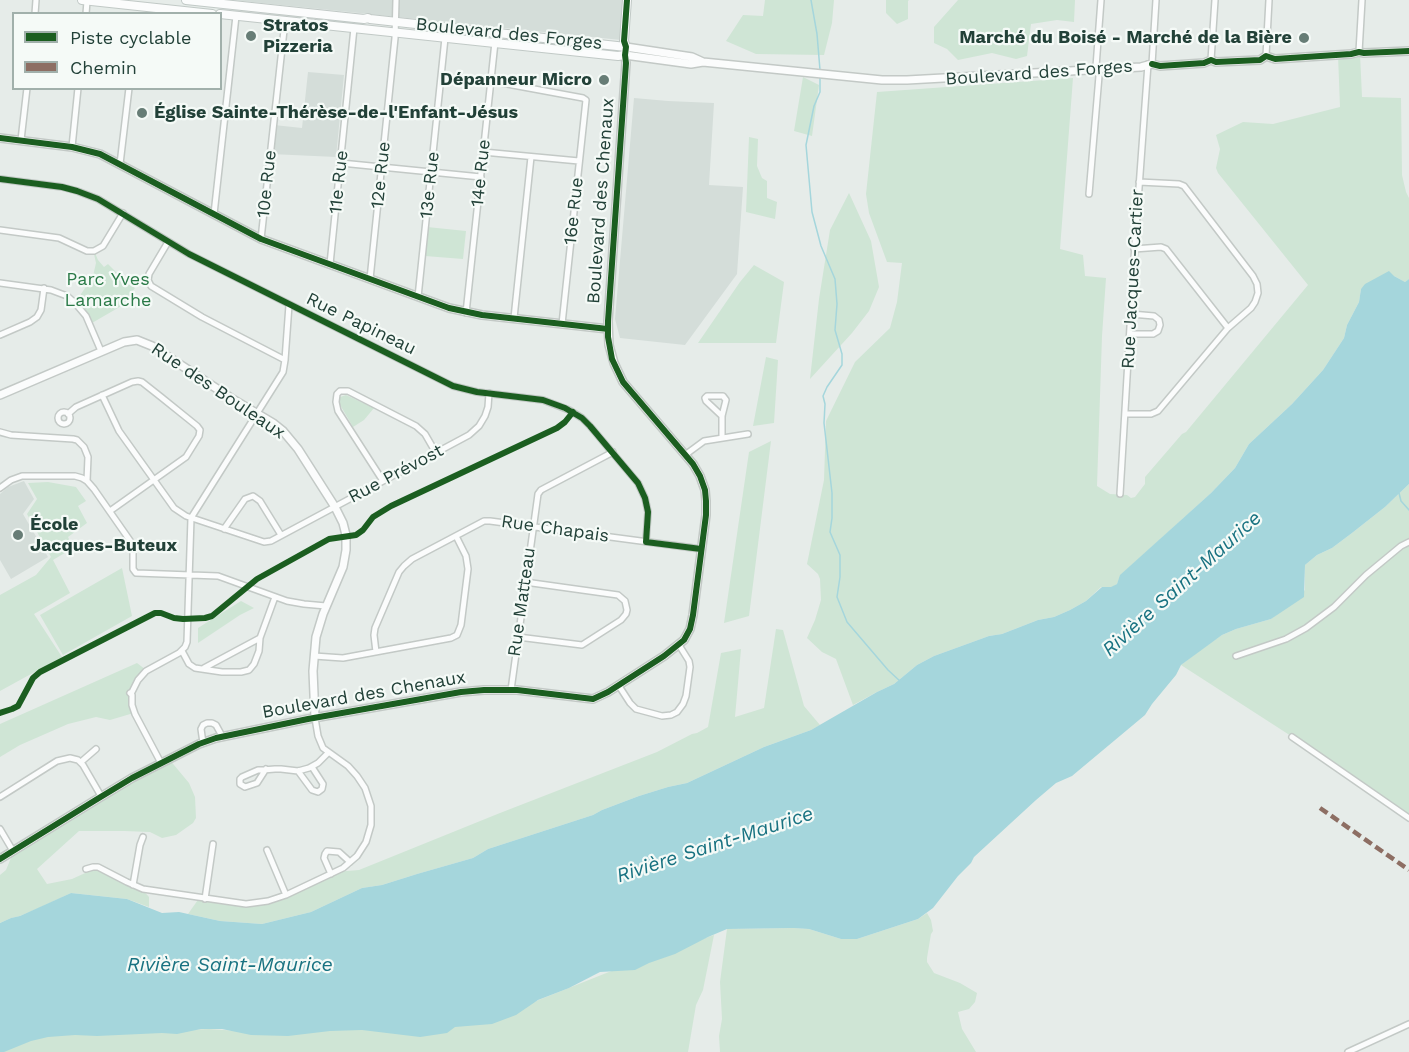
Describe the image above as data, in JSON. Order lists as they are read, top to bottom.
{
  "streets": {
    "main road": ["Boulevard des Forges", "Boulevard des Chenaux"],
    "street": [
      "14e Rue",
      "12e Rue",
      "11e Rue",
      "10e Rue",
      "13e Rue",
      "16e Rue",
      "Rue Jacques-Cartier",
      "Rue Papineau",
      "Rue des Bouleaux",
      "Rue Prévost",
      "Rue Chapais",
      "Rue Matteau"
    ]
  },
  "crossings": [
    ["Boulevard des Forges", "14e Rue"],
    ["Boulevard des Forges", "12e Rue"],
    ["Boulevard des Forges", "11e Rue"],
    ["Boulevard des Forges", "10e Rue"],
    ["Boulevard des Forges", "13e Rue"],
    ["Boulevard des Forges", "Boulevard des Chenaux"],
    ["Boulevard des Forges", "Rue Jacques-Cartier"],
    ["14e Rue", "16e Rue"],
    ["Boulevard des Chenaux", "Rue des Bouleaux"],
    ["Boulevard des Chenaux", "Rue Chapais"],
    ["Boulevard des Chenaux", "Rue Matteau"],
    ["Rue Papineau", "Rue Prévost"],
    ["Rue Papineau", "Rue Chapais"],
    ["Rue Papineau", "Rue Matteau"],
    ["Rue des Bouleaux", "Rue Prévost"],
    ["Rue Chapais", "Rue Matteau"]
  ],
  "water": ["Rivière Saint-Maurice"],
  "parks": ["Parc Yves Lamarche"],
  "places": [
    "Stratos Pizzeria",
    "Marché du Boisé - Marché de la Bière",
    "Dépanneur Micro",
    "Église Sainte-Thérèse-de-l'Enfant-Jésus",
    "École Jacques-Buteux"
  ],
  "legend": ["Piste cyclable", "Chemin"]
}
